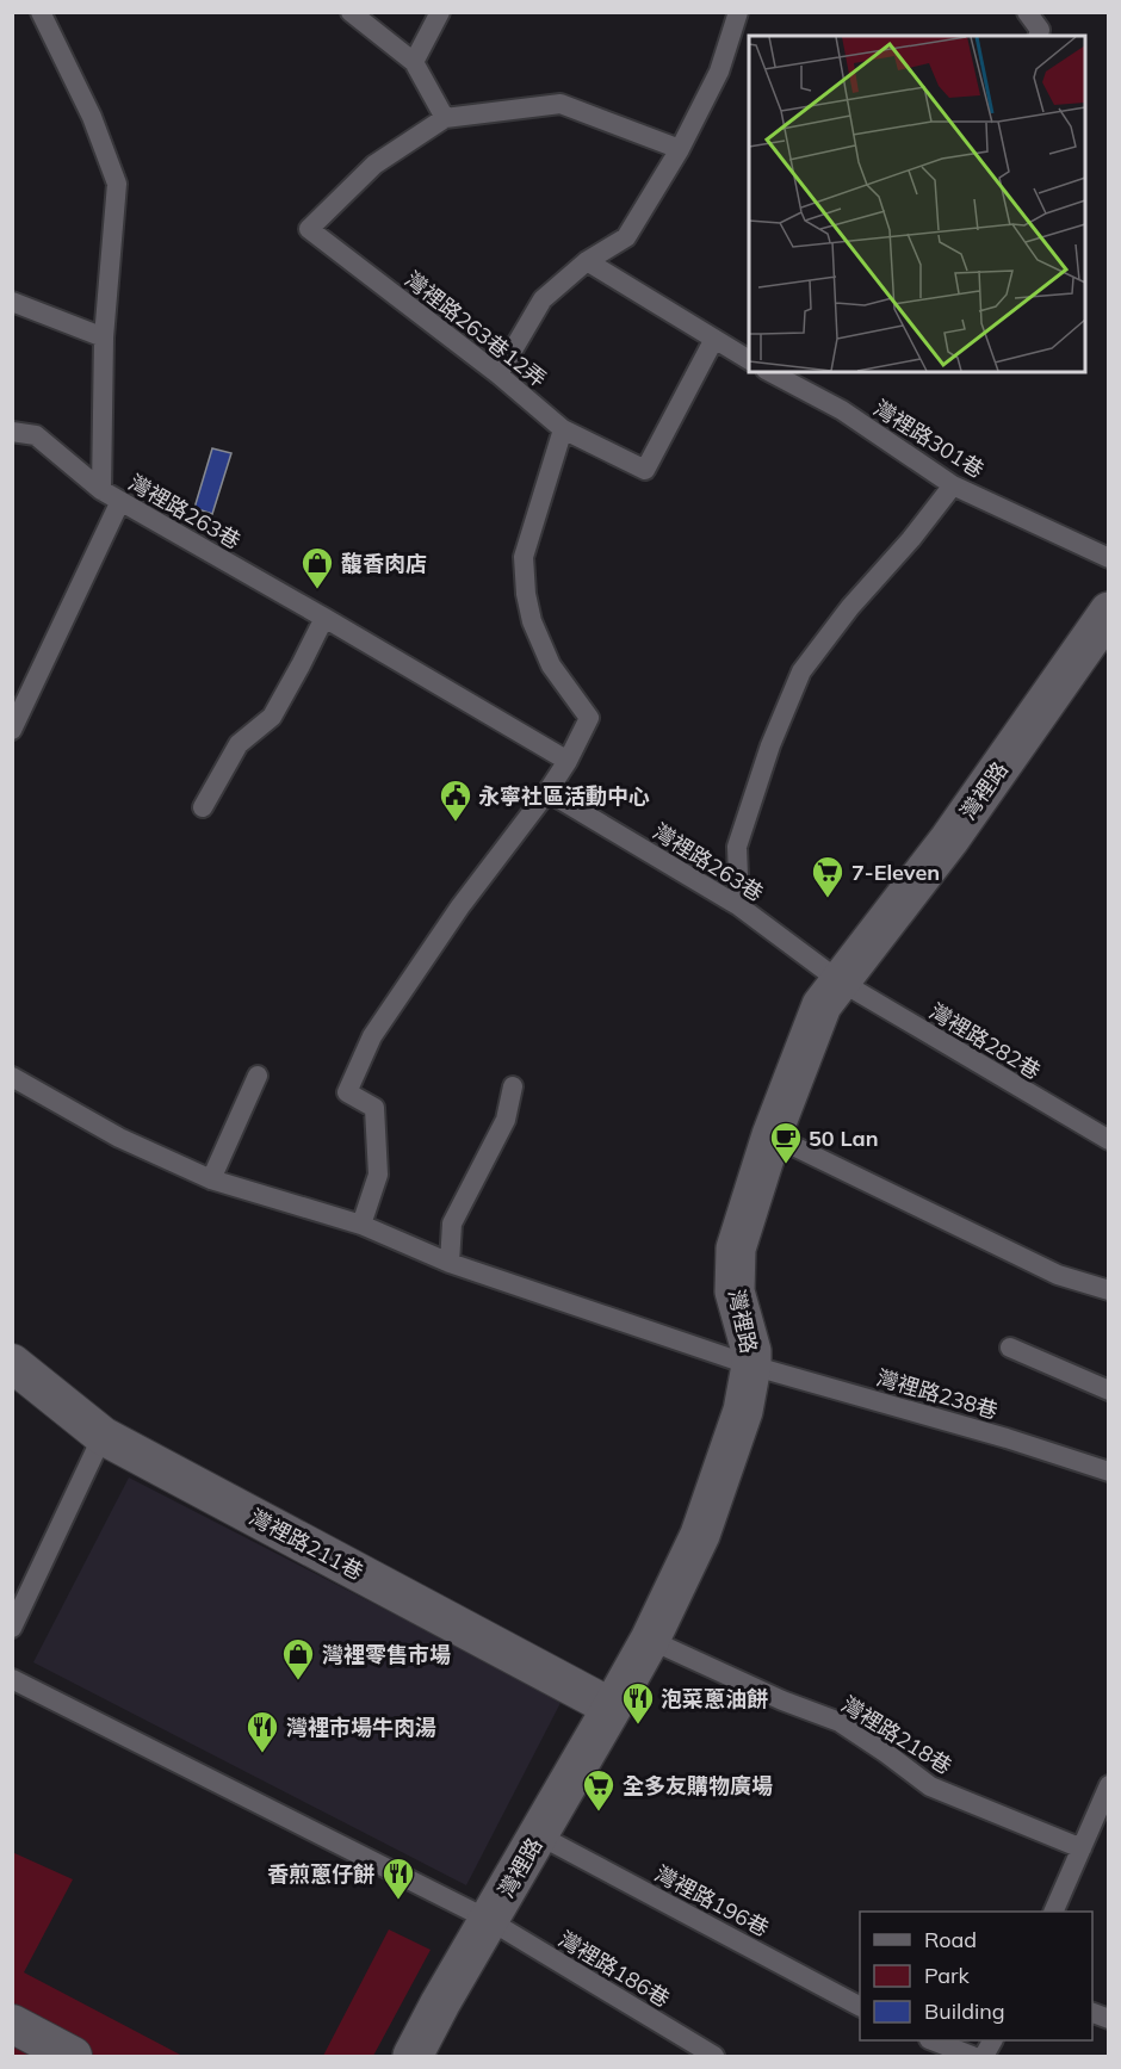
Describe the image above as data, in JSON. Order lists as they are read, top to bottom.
{
  "streets": {
    "street": ["灣裡路", "灣裡路211巷"],
    "lane": [
      "灣裡路263巷12弄",
      "灣裡路301巷",
      "灣裡路263巷",
      "灣裡路282巷",
      "灣裡路238巷",
      "灣裡路218巷",
      "灣裡路196巷",
      "灣裡路186巷"
    ]
  },
  "crossings": [
    ["灣裡路263巷", "灣裡路"],
    ["灣裡路263巷", "灣裡路282巷"],
    ["灣裡路", "灣裡路282巷"],
    ["灣裡路", "灣裡路238巷"],
    ["灣裡路", "灣裡路211巷"],
    ["灣裡路", "灣裡路218巷"],
    ["灣裡路", "灣裡路196巷"],
    ["灣裡路", "灣裡路186巷"]
  ],
  "places": {
    "shop": ["馥香肉店", "灣裡零售市場"],
    "public building": ["永寧社區活動中心"],
    "supermarket": ["7-Eleven", "全多友購物廣場"],
    "cafe": ["50 Lan"],
    "restaurant": ["泡菜蔥油餅", "灣裡市場牛肉湯", "香煎蔥仔餅"]
  },
  "legend": ["Road", "Park", "Building"]
}
